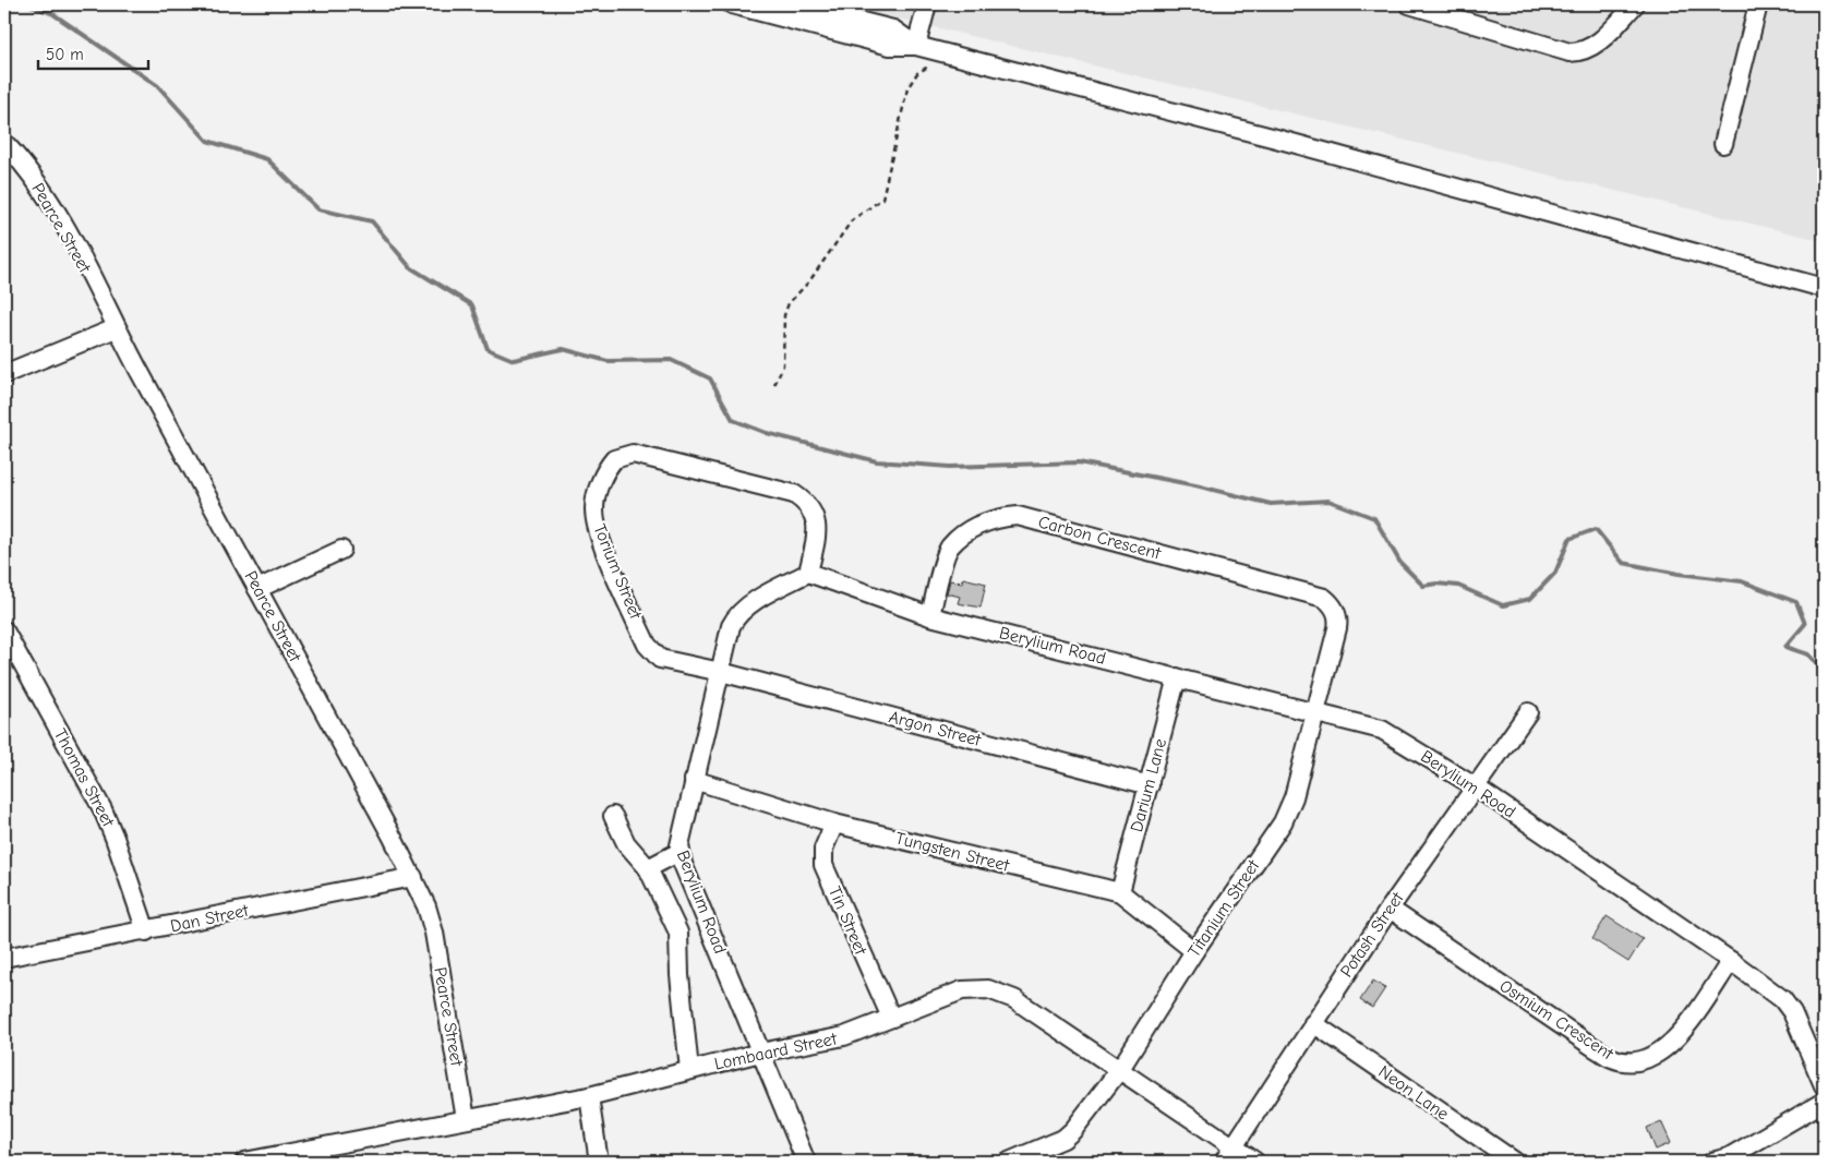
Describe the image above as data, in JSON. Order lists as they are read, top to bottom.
{
  "streets": {
    "street": [
      "Pearce Street",
      "Carbon Crescent",
      "Torium Street",
      "Berylium Road",
      "Argon Street",
      "Thomas Street",
      "Darium Lane",
      "Tungsten Street",
      "Titanium Street",
      "Dan Street",
      "Tin Street",
      "Potash Street",
      "Osmium Crescent",
      "Lombaard Street",
      "Neon Lane"
    ]
  },
  "crossings": [
    ["Pearce Street", "Dan Street"],
    ["Pearce Street", "Lombaard Street"],
    ["Carbon Crescent", "Berylium Road"],
    ["Carbon Crescent", "Titanium Street"],
    ["Torium Street", "Berylium Road"],
    ["Torium Street", "Argon Street"],
    ["Berylium Road", "Argon Street"],
    ["Berylium Road", "Darium Lane"],
    ["Berylium Road", "Tungsten Street"],
    ["Berylium Road", "Titanium Street"],
    ["Berylium Road", "Potash Street"],
    ["Berylium Road", "Osmium Crescent"],
    ["Berylium Road", "Lombaard Street"],
    ["Argon Street", "Darium Lane"],
    ["Thomas Street", "Dan Street"],
    ["Darium Lane", "Tungsten Street"],
    ["Tungsten Street", "Titanium Street"],
    ["Tungsten Street", "Tin Street"],
    ["Titanium Street", "Lombaard Street"],
    ["Tin Street", "Lombaard Street"],
    ["Potash Street", "Osmium Crescent"],
    ["Potash Street", "Lombaard Street"],
    ["Potash Street", "Neon Lane"]
  ],
  "scale_bar": "50 m"
}
